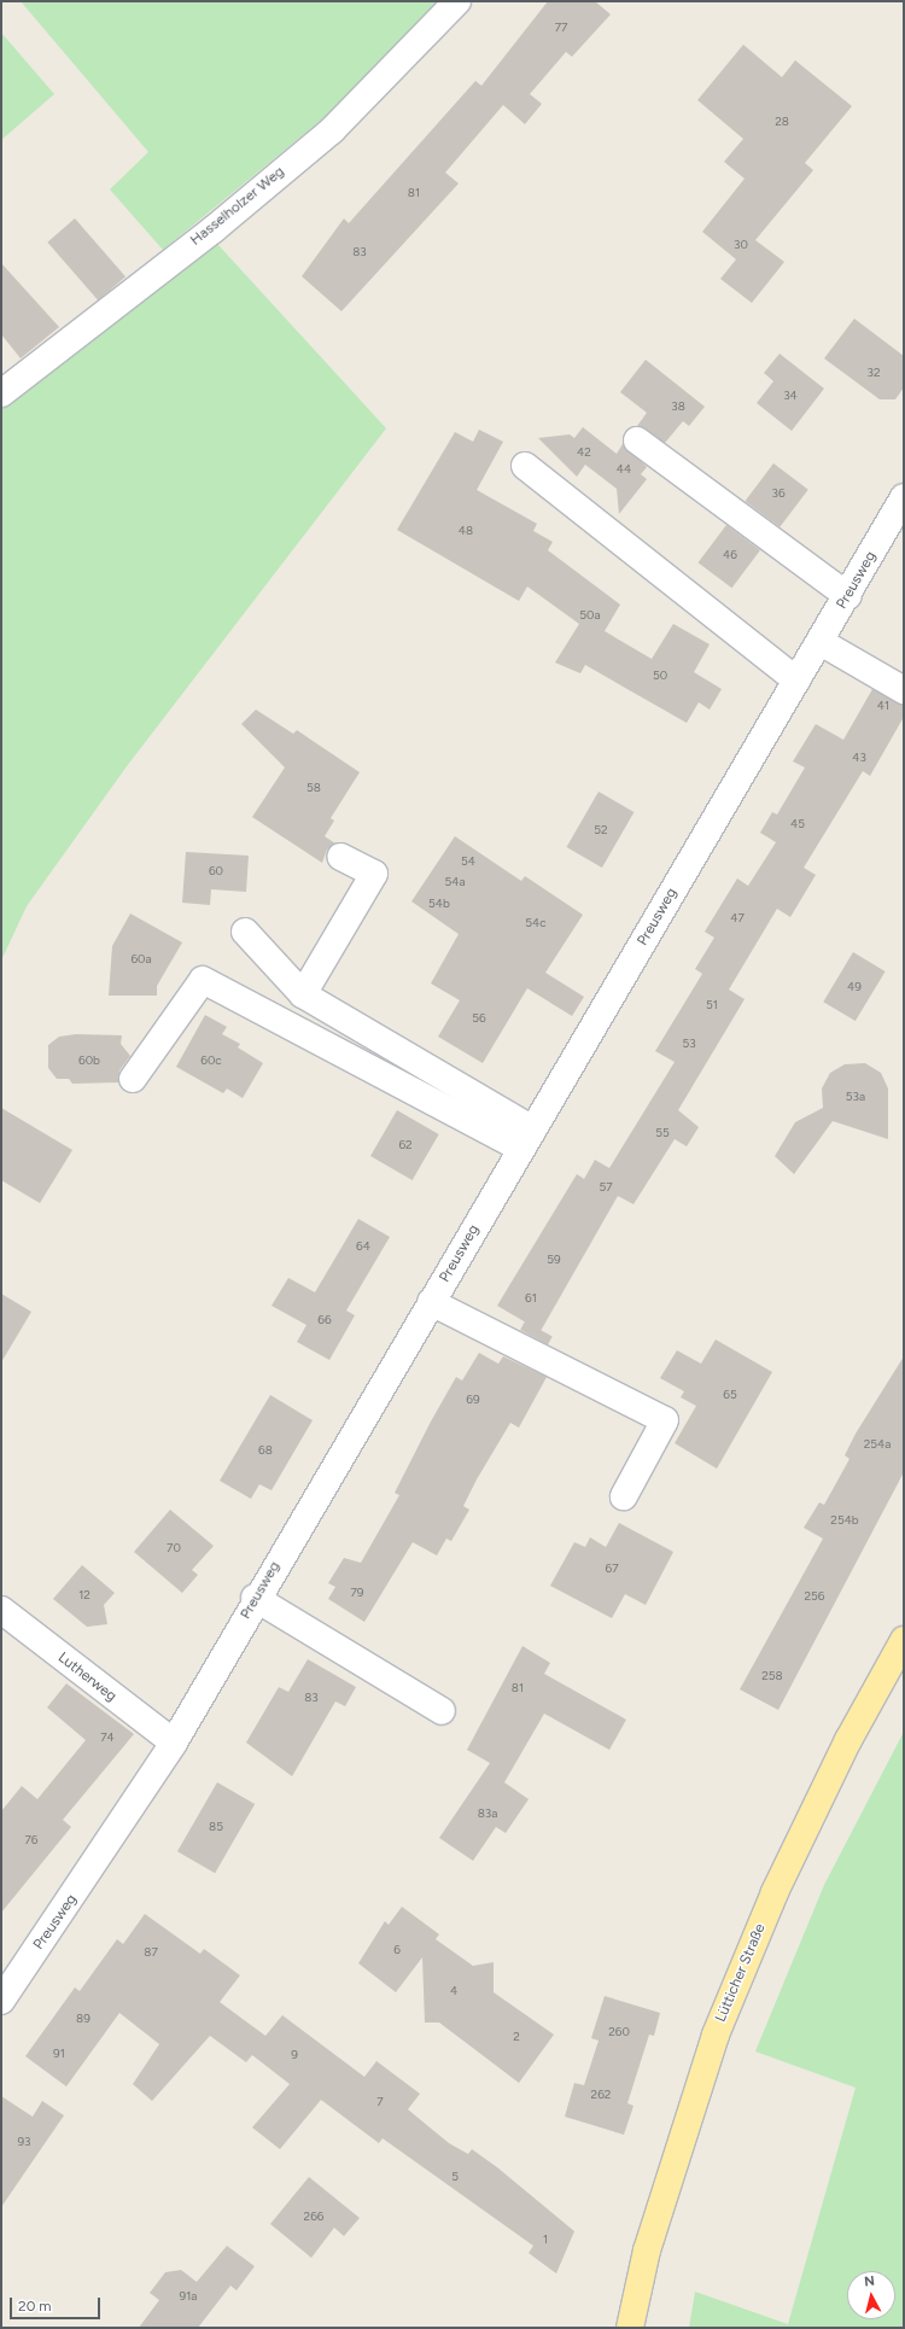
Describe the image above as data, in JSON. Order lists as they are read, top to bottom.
{
  "streets": {
    "main road": ["Lütticher Straße"],
    "street": ["Hasselholzer Weg", "Preusweg", "Lutherweg"]
  },
  "crossings": [
    ["Preusweg", "Lutherweg"]
  ],
  "house_numbers": [
    "77",
    "28",
    "81",
    "30",
    "83",
    "32",
    "34",
    "38",
    "42",
    "44",
    "36",
    "48",
    "46",
    "50a",
    "50",
    "41",
    "43",
    "58",
    "45",
    "52",
    "54",
    "60",
    "54a",
    "54b",
    "47",
    "54c",
    "60a",
    "49",
    "51",
    "56",
    "53",
    "60b",
    "60c",
    "53a",
    "55",
    "62",
    "57",
    "64",
    "59",
    "61",
    "66",
    "65",
    "69",
    "254a",
    "68",
    "254b",
    "70",
    "67",
    "79",
    "12",
    "256",
    "258",
    "81",
    "83",
    "74",
    "83a",
    "85",
    "76",
    "6",
    "87",
    "4",
    "89",
    "260",
    "2",
    "91",
    "9",
    "262",
    "7",
    "93",
    "5",
    "266",
    "1",
    "91a"
  ],
  "scale_bar": "20 m",
  "north": "top"
}
